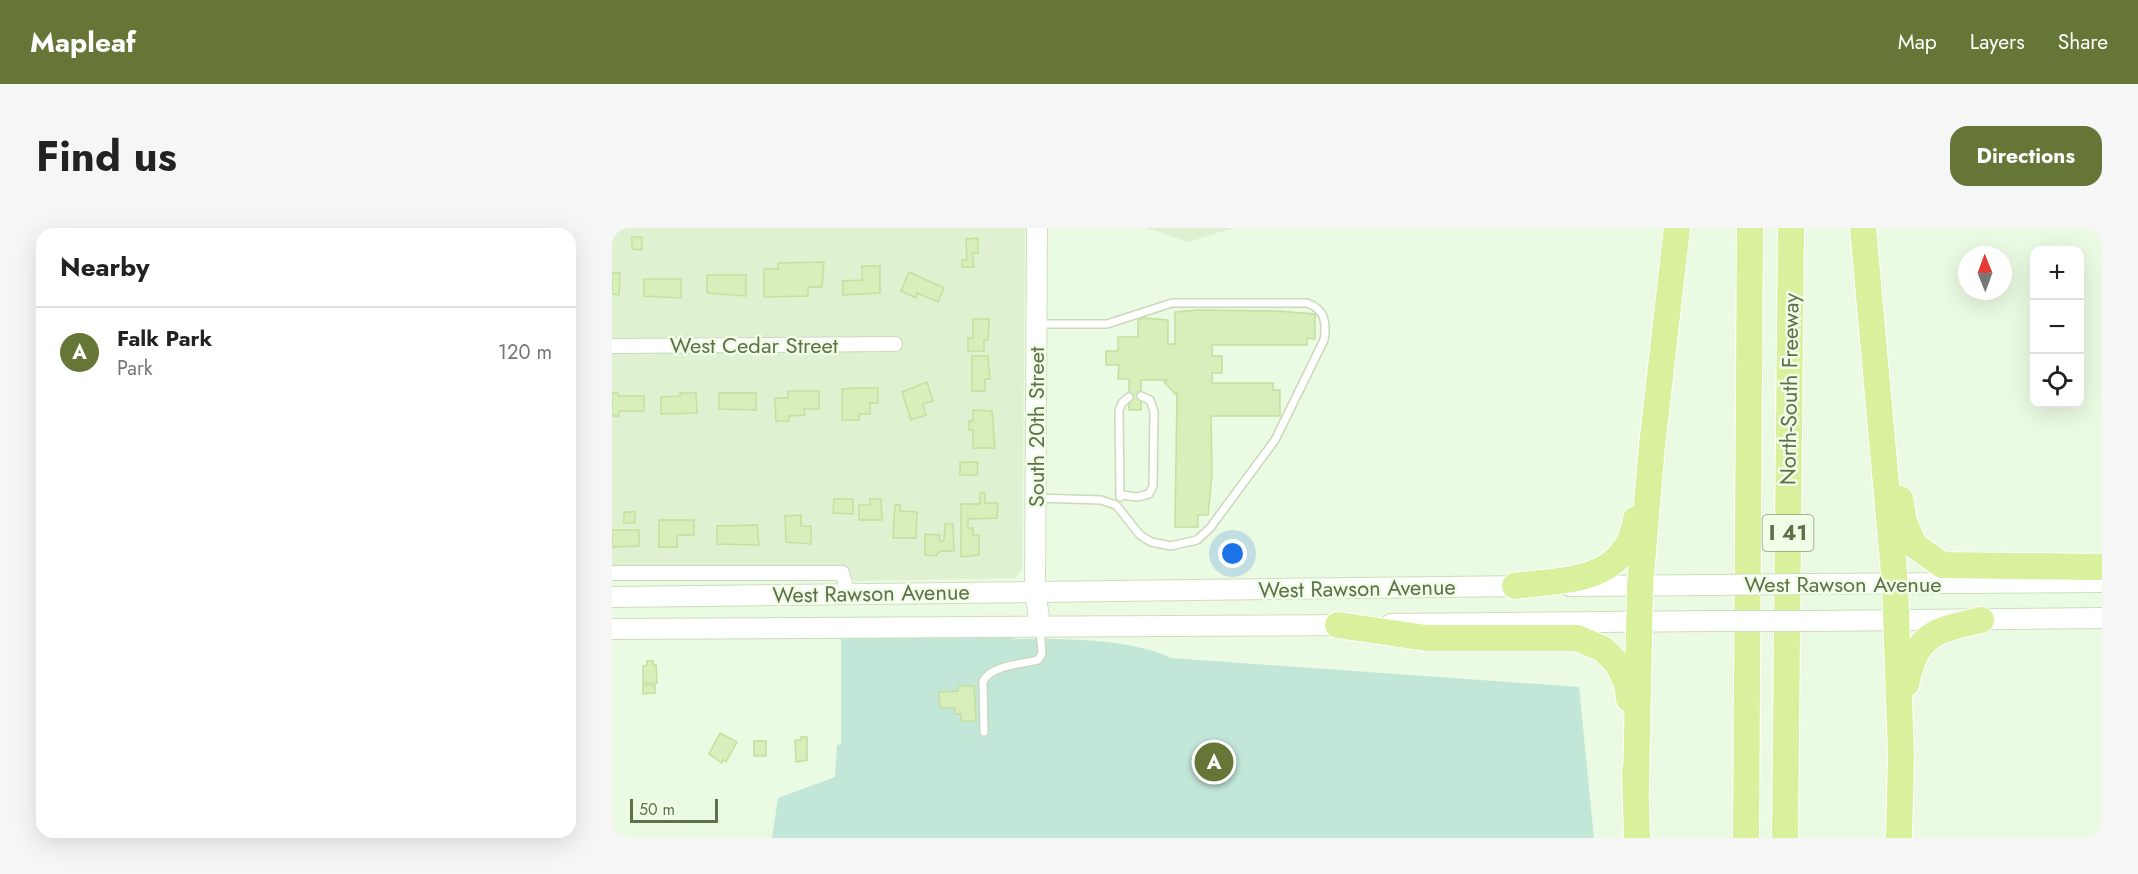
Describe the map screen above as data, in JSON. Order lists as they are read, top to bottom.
{
  "streets": {
    "highway": ["North-South Freeway", "I 41"],
    "main road": ["South 20th Street", "West Rawson Avenue"],
    "street": ["West Cedar Street"]
  },
  "crossings": [
    ["South 20th Street", "West Rawson Avenue"]
  ],
  "scale_bar": "50 m",
  "north": "top",
  "page": {
    "header": "Mapleaf",
    "nav": ["Map", "Layers", "Share"],
    "title": "Find us",
    "buttons": "Directions",
    "heading": "Nearby",
    "map_buttons": ["+", "−"],
    "list": [
      {
        "mark": "A",
        "name": "Falk Park",
        "note": "Park",
        "value": "120 m"
      }
    ],
    "pins": "A",
    "scale": "50 m"
  }
}
